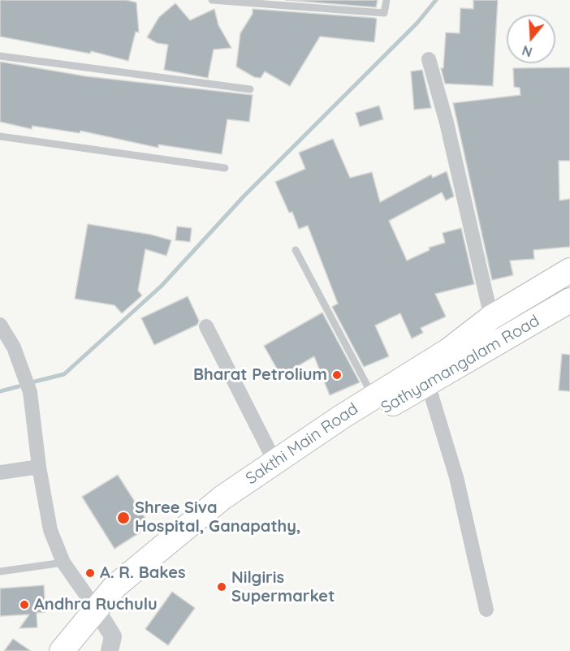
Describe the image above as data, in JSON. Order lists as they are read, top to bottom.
{
  "streets": {
    "highway": ["Sathyamangalam Road", "Sakthi Main Road"]
  },
  "crossings": [
    ["Sathyamangalam Road", "Sakthi Main Road"]
  ],
  "places": [
    "Bharat Petrolium",
    "Shree Siva Hospital, Ganapathy,",
    "A. R. Bakes",
    "Nilgiris Supermarket",
    "Andhra Ruchulu"
  ],
  "north": "bottom"
}
